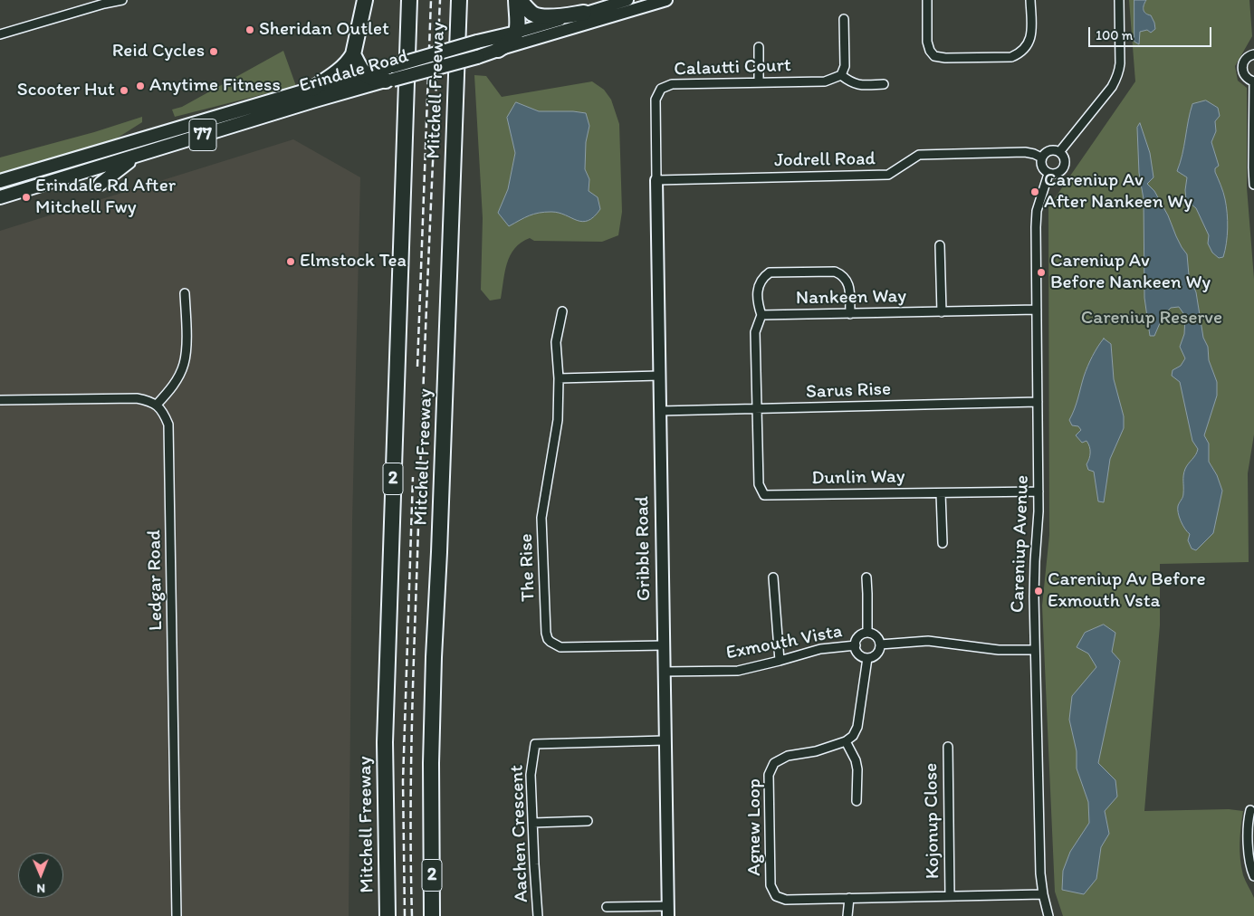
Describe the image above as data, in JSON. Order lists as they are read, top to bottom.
{
  "streets": {
    "highway": ["Mitchell Freeway", "2"],
    "main road": ["Erindale Road", "77"],
    "street": [
      "Calautti Court",
      "Jodrell Road",
      "Nankeen Way",
      "Sarus Rise",
      "Dunlin Way",
      "Careniup Avenue",
      "Gribble Road",
      "The Rise",
      "Ledgar Road",
      "Exmouth Vista",
      "Kojonup Close",
      "Agnew Loop",
      "Aachen Crescent"
    ]
  },
  "crossings": [
    ["Calautti Court", "Jodrell Road"],
    ["Calautti Court", "Gribble Road"],
    ["Jodrell Road", "Careniup Avenue"],
    ["Jodrell Road", "Gribble Road"],
    ["Nankeen Way", "Careniup Avenue"],
    ["Sarus Rise", "Dunlin Way"],
    ["Sarus Rise", "Careniup Avenue"],
    ["Sarus Rise", "Gribble Road"],
    ["Dunlin Way", "Careniup Avenue"],
    ["Careniup Avenue", "Agnew Loop"],
    ["Gribble Road", "The Rise"],
    ["Gribble Road", "Exmouth Vista"],
    ["Gribble Road", "Aachen Crescent"],
    ["Kojonup Close", "Agnew Loop"]
  ],
  "parks": ["Careniup Reserve"],
  "places": [
    "Sheridan Outlet",
    "Reid Cycles",
    "Anytime Fitness",
    "Scooter Hut",
    "Careniup Av After Nankeen Wy",
    "Erindale Rd After Mitchell Fwy",
    "Elmstock Tea",
    "Careniup Av Before Nankeen Wy",
    "Careniup Av Before Exmouth Vsta"
  ],
  "scale_bar": "100 m",
  "north": "bottom"
}
